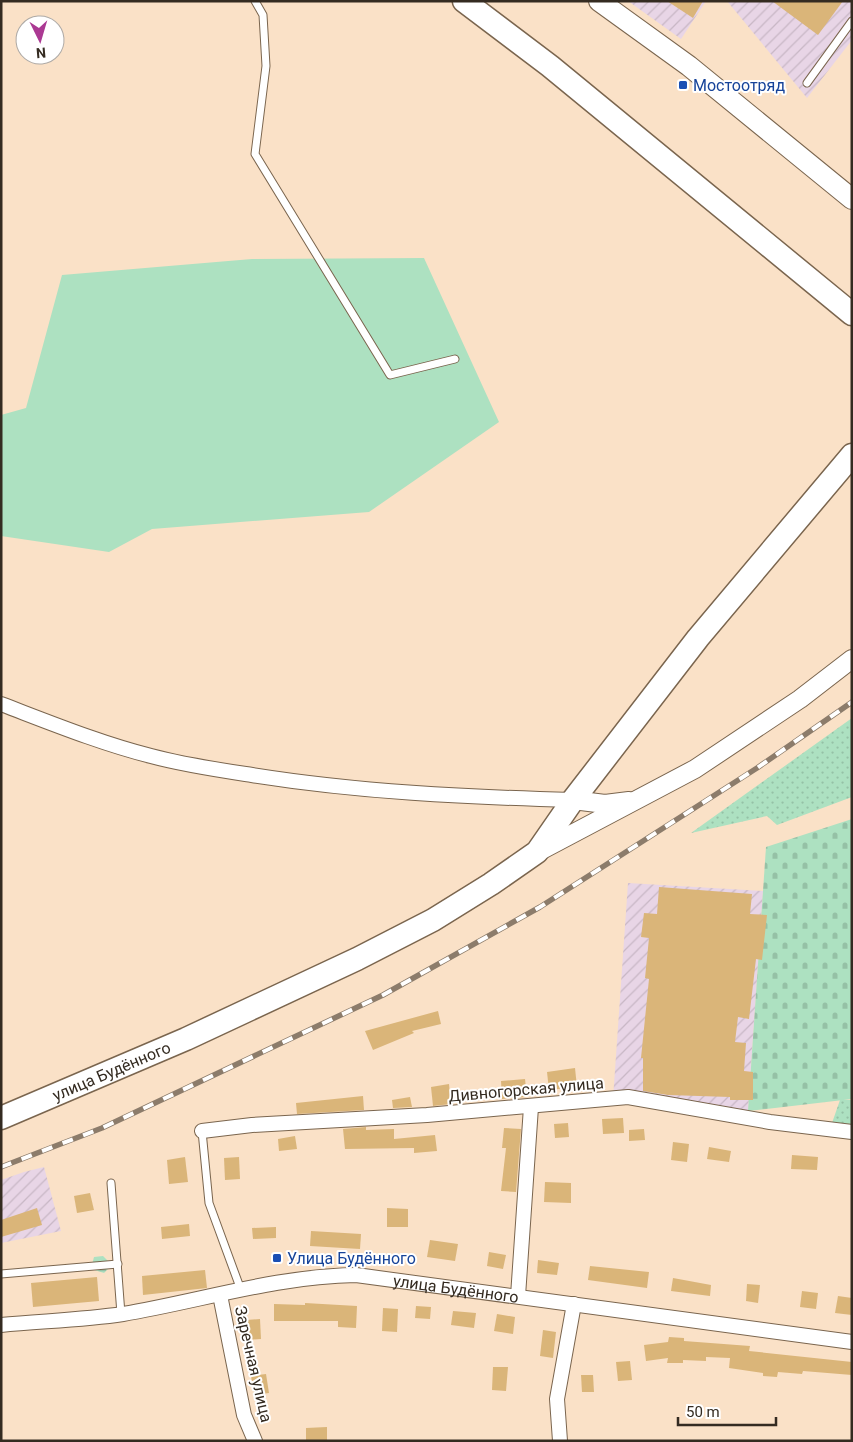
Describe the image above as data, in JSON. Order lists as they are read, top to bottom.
{
  "streets": {
    "main road": ["улица Будённого"],
    "street": ["Дивногорская улица", "Заречная улица"]
  },
  "crossings": [
    ["улица Будённого", "Заречная улица"]
  ],
  "places": {
    "transit": ["Мостоотряд", "Улица Будённого"]
  },
  "scale_bar": "50 m",
  "north": "bottom"
}
